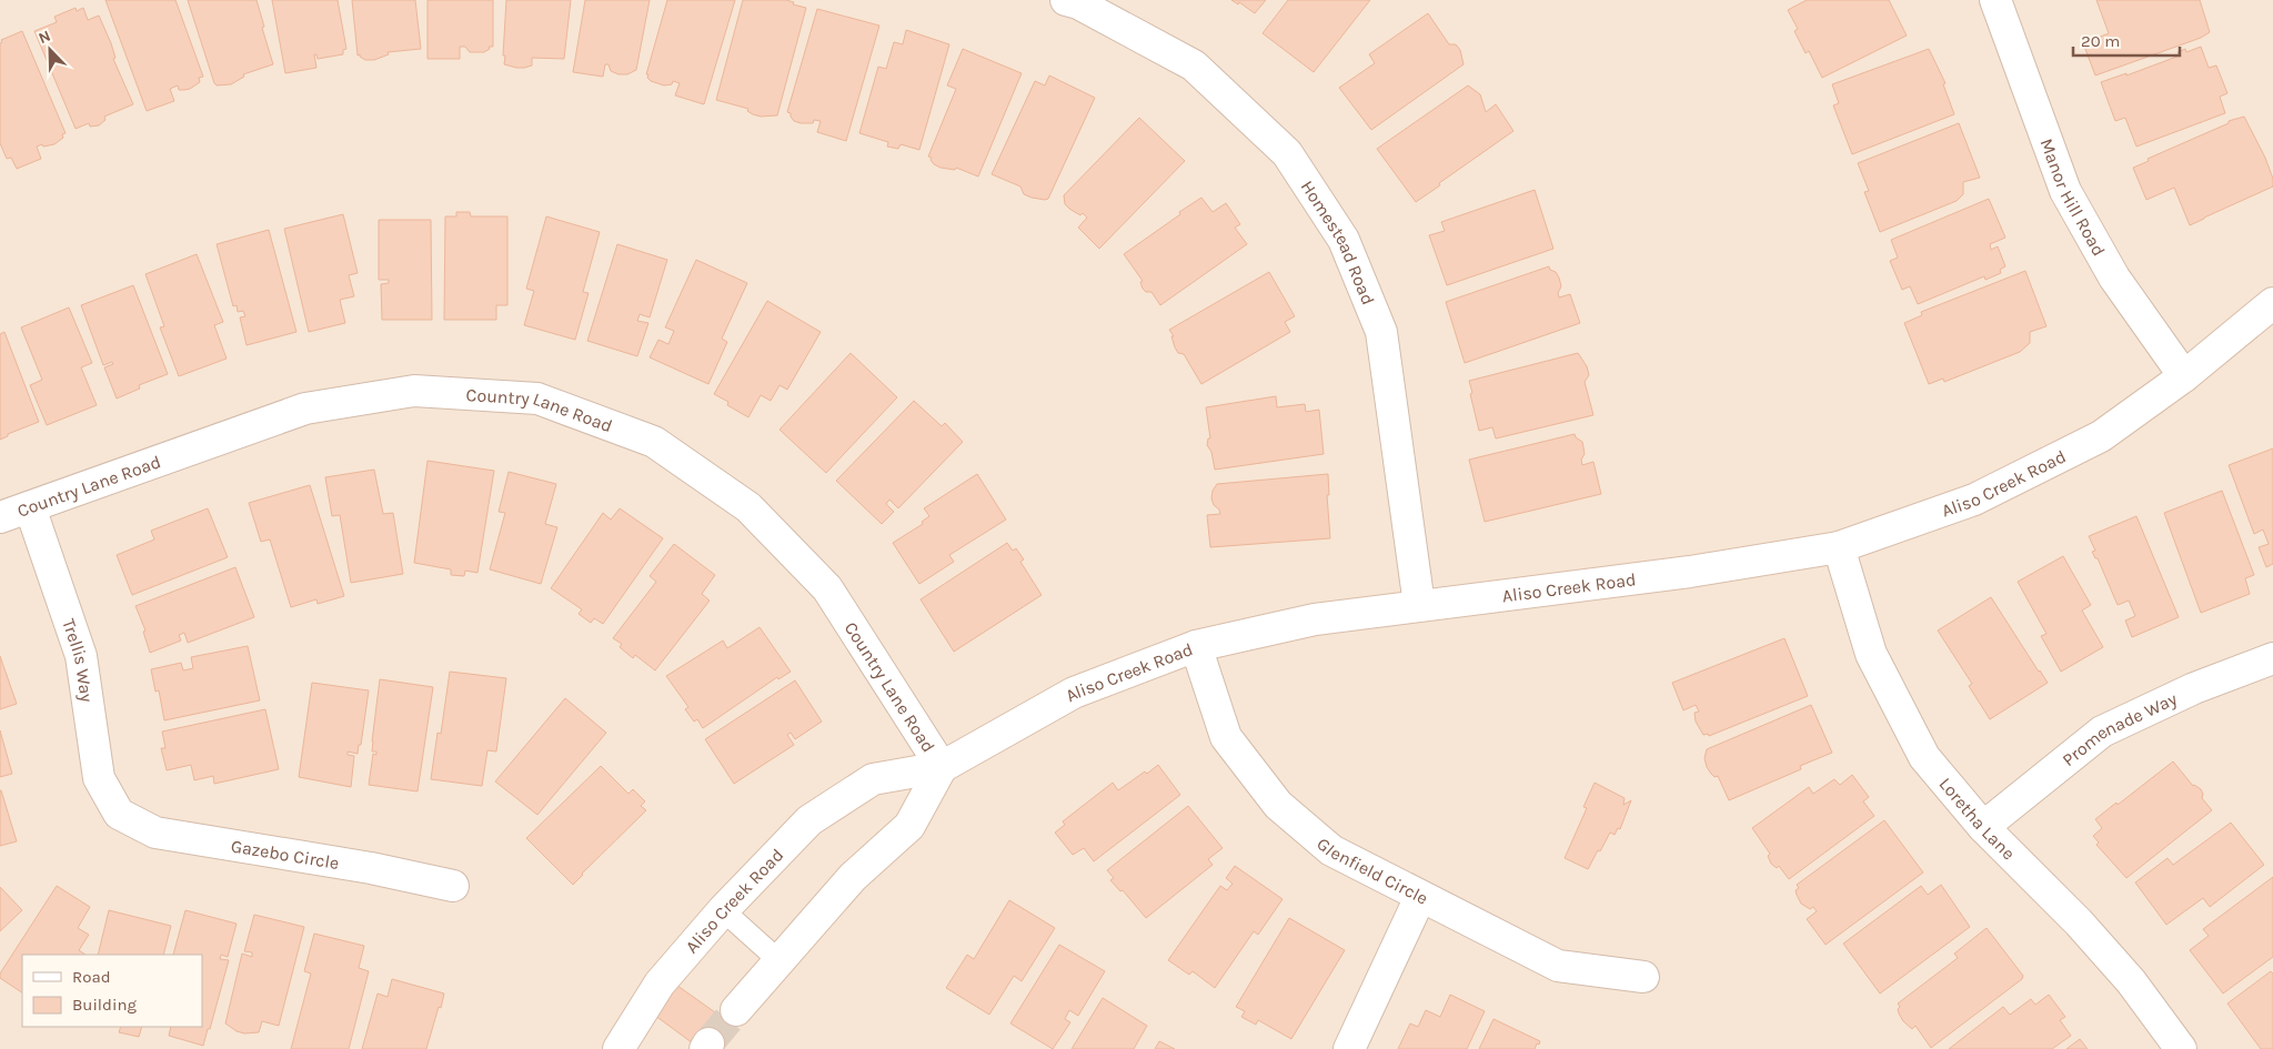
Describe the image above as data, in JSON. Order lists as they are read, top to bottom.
{
  "streets": {
    "street": [
      "Manor Hill Road",
      "Homestead Road",
      "Country Lane Road",
      "Aliso Creek Road",
      "Trellis Way",
      "Promenade Way",
      "Loretha Lane",
      "Gazebo Circle",
      "Glenfield Circle"
    ]
  },
  "crossings": [
    ["Manor Hill Road", "Aliso Creek Road"],
    ["Homestead Road", "Aliso Creek Road"],
    ["Country Lane Road", "Aliso Creek Road"],
    ["Country Lane Road", "Trellis Way"],
    ["Aliso Creek Road", "Loretha Lane"],
    ["Aliso Creek Road", "Glenfield Circle"],
    ["Trellis Way", "Gazebo Circle"],
    ["Promenade Way", "Loretha Lane"]
  ],
  "legend": ["Road", "Building"],
  "scale_bar": "20 m",
  "north": "top left"
}
